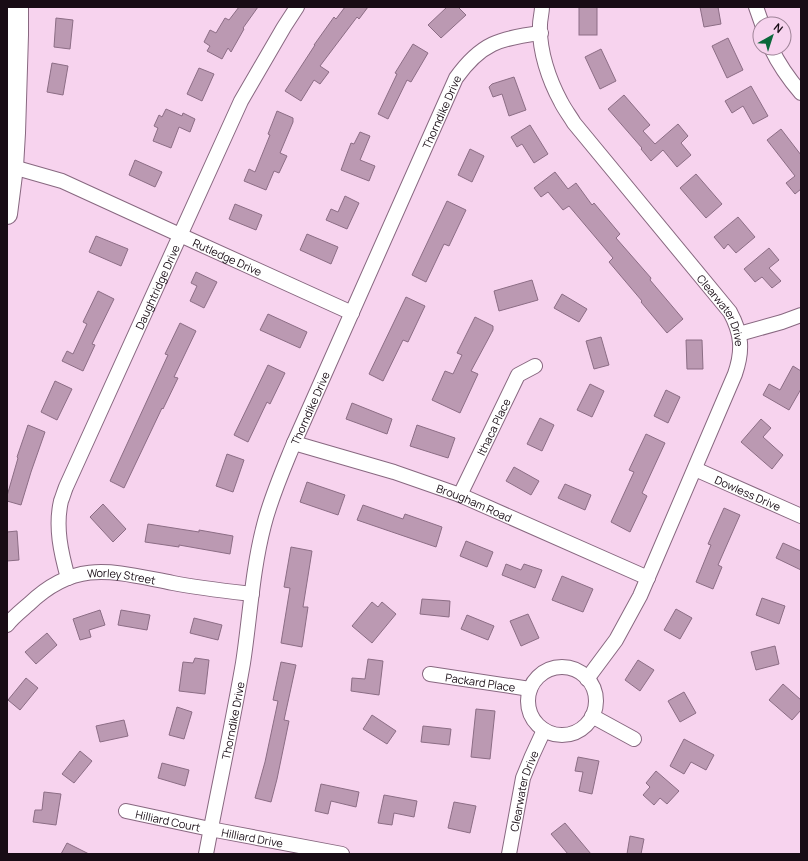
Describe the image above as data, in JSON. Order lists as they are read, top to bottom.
{
  "streets": {
    "street": [
      "Thorndike Drive",
      "Rutledge Drive",
      "Daughtridge Drive",
      "Clearwater Drive",
      "Ithaca Place",
      "Dowless Drive",
      "Brougham Road",
      "Worley Street",
      "Packard Place",
      "Hilliard Court",
      "Hilliard Drive"
    ]
  },
  "crossings": [
    ["Thorndike Drive", "Rutledge Drive"],
    ["Thorndike Drive", "Clearwater Drive"],
    ["Thorndike Drive", "Brougham Road"],
    ["Thorndike Drive", "Worley Street"],
    ["Thorndike Drive", "Hilliard Court"],
    ["Thorndike Drive", "Hilliard Drive"],
    ["Rutledge Drive", "Daughtridge Drive"],
    ["Daughtridge Drive", "Worley Street"],
    ["Clearwater Drive", "Dowless Drive"],
    ["Clearwater Drive", "Brougham Road"],
    ["Clearwater Drive", "Packard Place"],
    ["Ithaca Place", "Brougham Road"],
    ["Hilliard Court", "Hilliard Drive"]
  ],
  "north": "top right"
}
